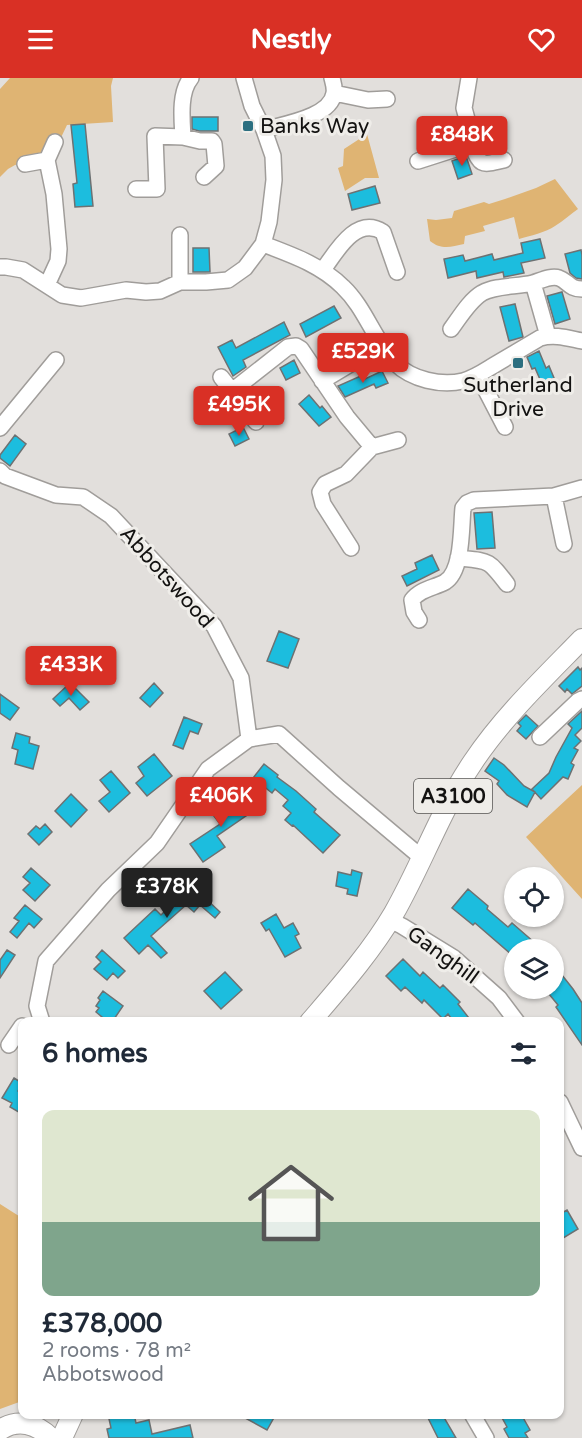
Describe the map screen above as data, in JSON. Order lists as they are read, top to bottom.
{
  "streets": {
    "main road": ["A3100"],
    "street": ["Abbotswood", "Ganghill"]
  },
  "crossings": [
    ["A3100", "Ganghill"]
  ],
  "places": {
    "transit": ["Banks Way", "Sutherland Drive"]
  },
  "page": {
    "header": "Nestly",
    "price": [
      "£848K",
      "£529K",
      "£495K",
      "£433K",
      "£406K",
      "£378K"
    ],
    "heading": "6 homes",
    "list": [
      {
        "name": "£378,000",
        "note": "2 rooms · 78 m² · Abbotswood"
      }
    ]
  }
}
